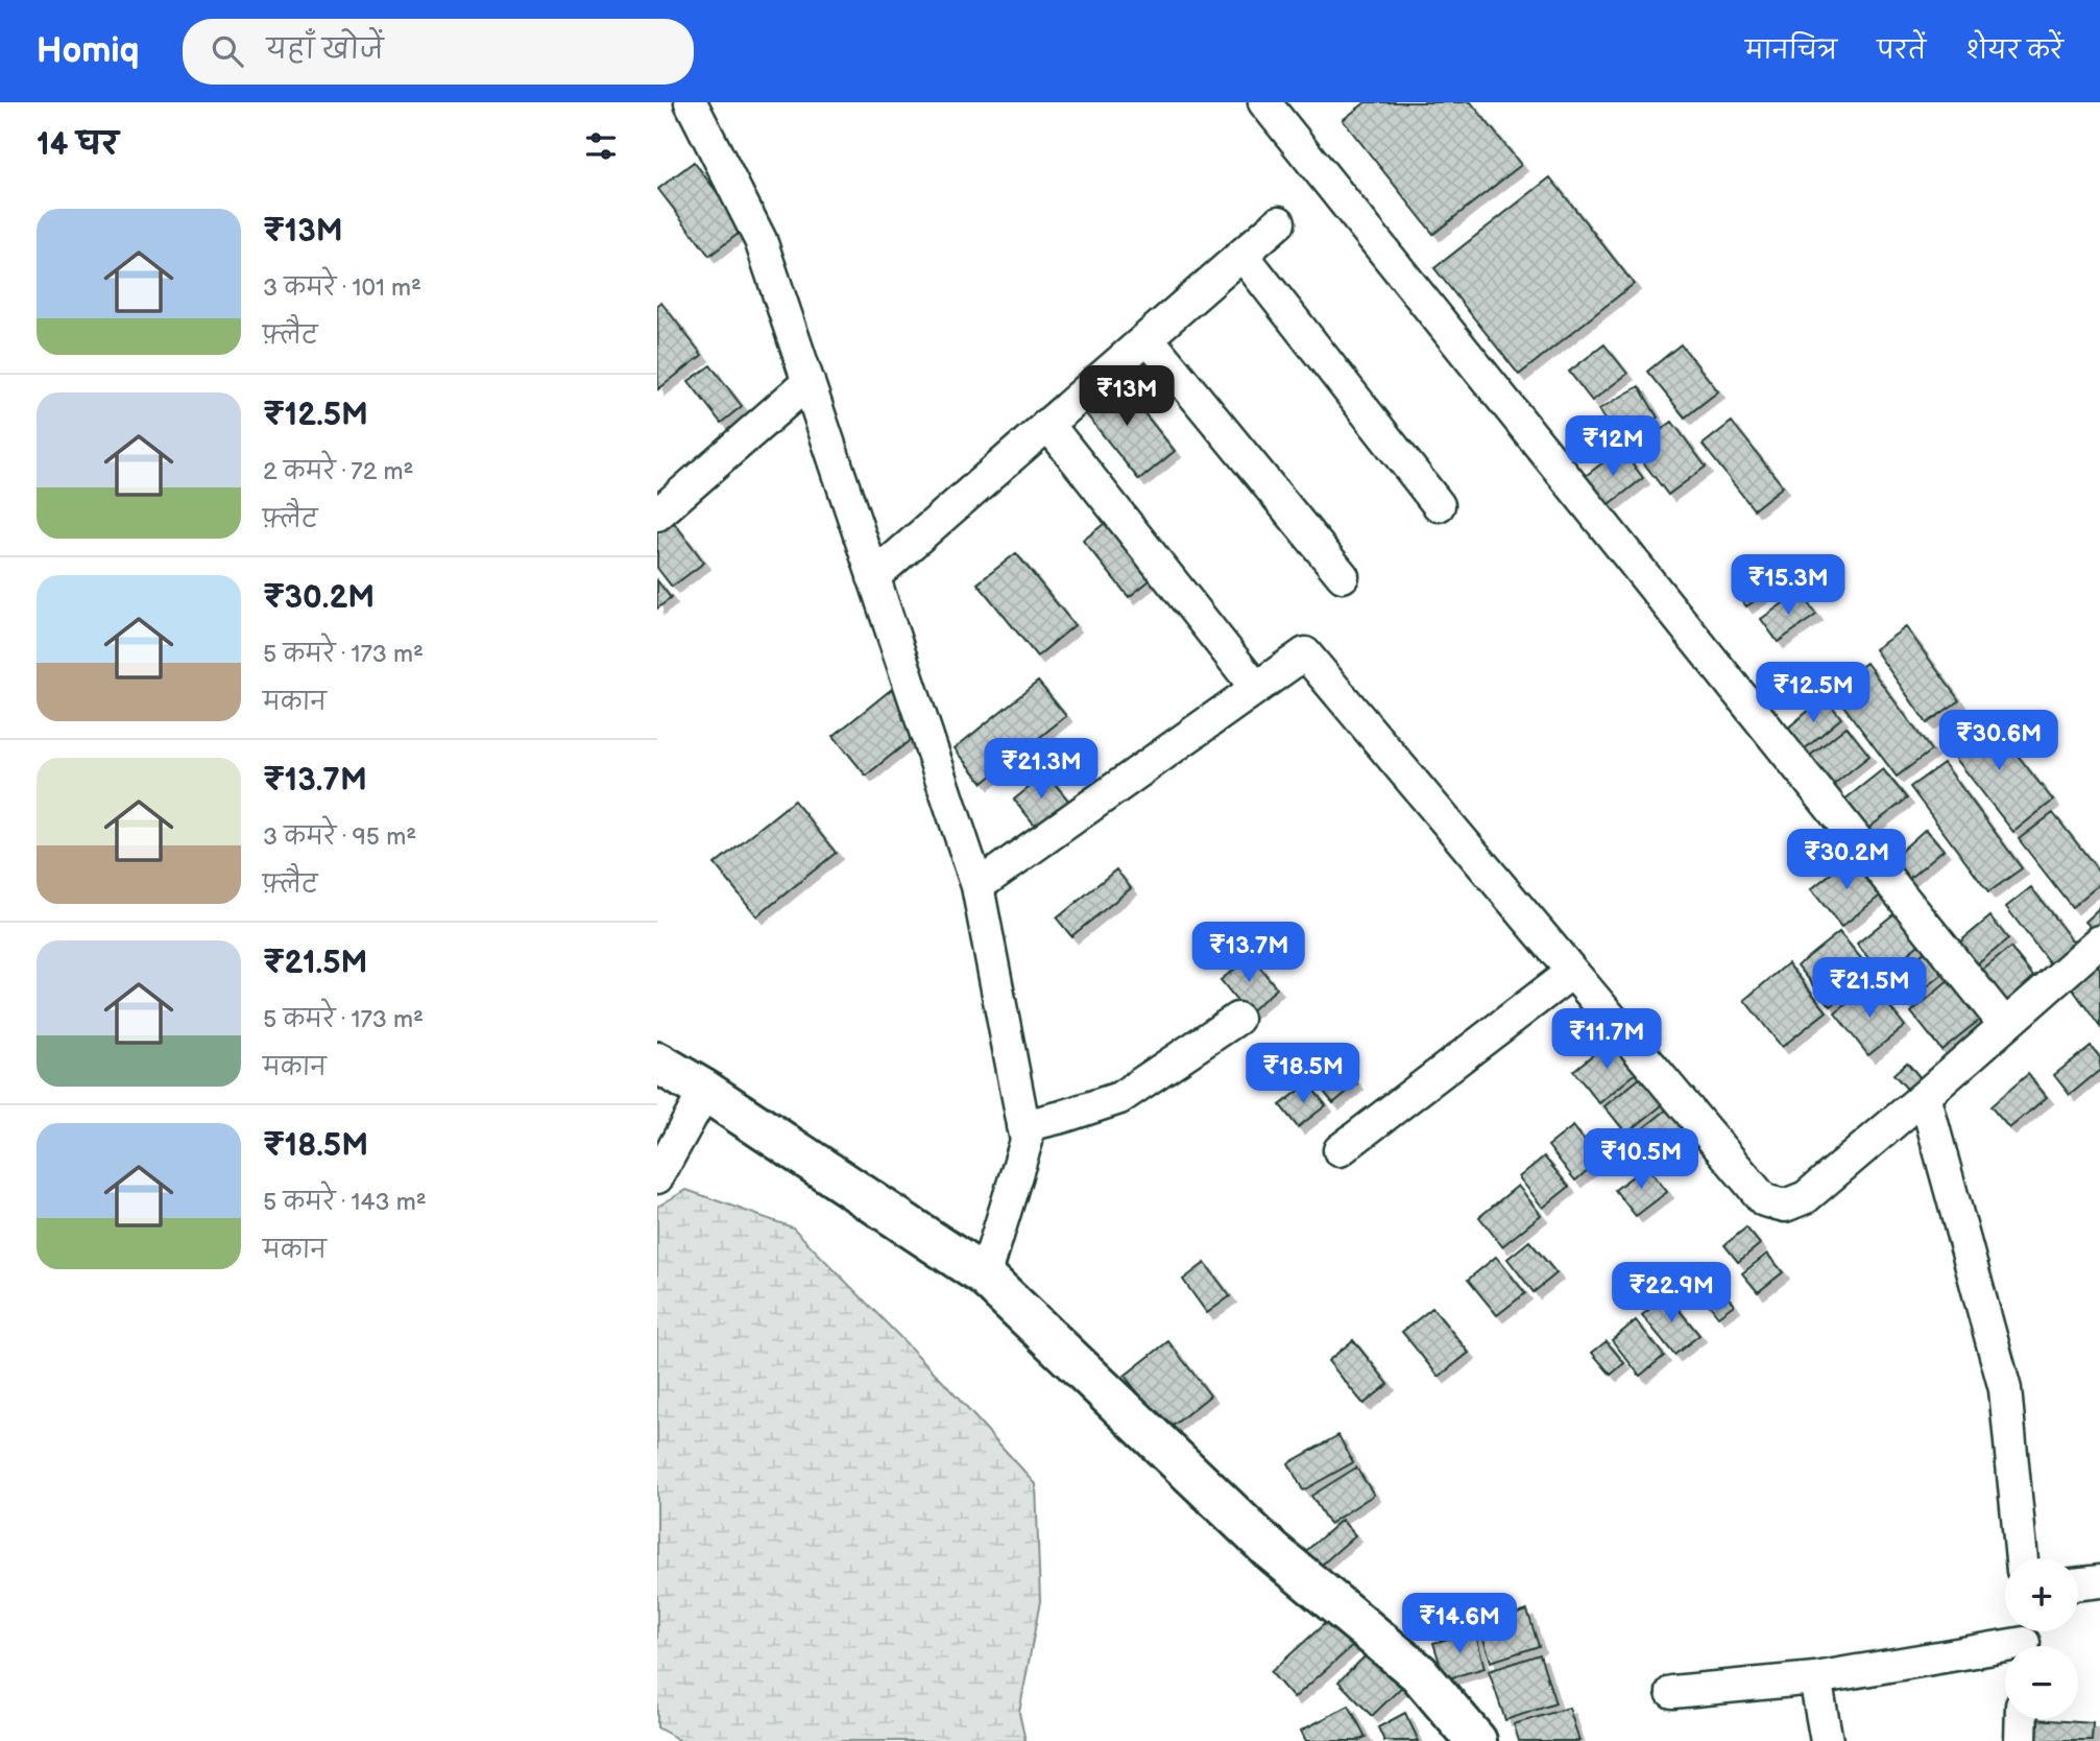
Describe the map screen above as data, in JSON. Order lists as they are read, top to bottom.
{
  "page": {
    "header": "Homiq",
    "search": "यहाँ खोजें",
    "nav": ["मानचित्र", "परतें", "शेयर करें"],
    "heading": "14 घर",
    "list": [
      {
        "name": "₹13M",
        "note": "3 कमरे · 101 m² · फ़्लैट"
      },
      {
        "name": "₹12.5M",
        "note": "2 कमरे · 72 m² · फ़्लैट"
      },
      {
        "name": "₹30.2M",
        "note": "5 कमरे · 173 m² · मकान"
      },
      {
        "name": "₹13.7M",
        "note": "3 कमरे · 95 m² · फ़्लैट"
      },
      {
        "name": "₹21.5M",
        "note": "5 कमरे · 173 m² · मकान"
      },
      {
        "name": "₹18.5M",
        "note": "5 कमरे · 143 m² · मकान"
      }
    ],
    "price": [
      "₹13M",
      "₹12M",
      "₹15.3M",
      "₹12.5M",
      "₹30.6M",
      "₹21.3M",
      "₹30.2M",
      "₹13.7M",
      "₹21.5M",
      "₹11.7M",
      "₹18.5M",
      "₹10.5M",
      "₹22.9M",
      "₹14.6M"
    ],
    "map_buttons": ["+", "−"]
  }
}
